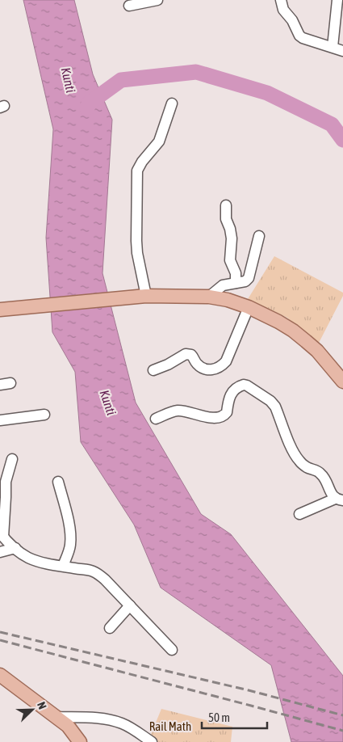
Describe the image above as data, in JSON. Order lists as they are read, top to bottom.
{
  "water": ["Kunti"],
  "parks": ["Rail Math"],
  "scale_bar": "50 m",
  "north": "top right"
}
